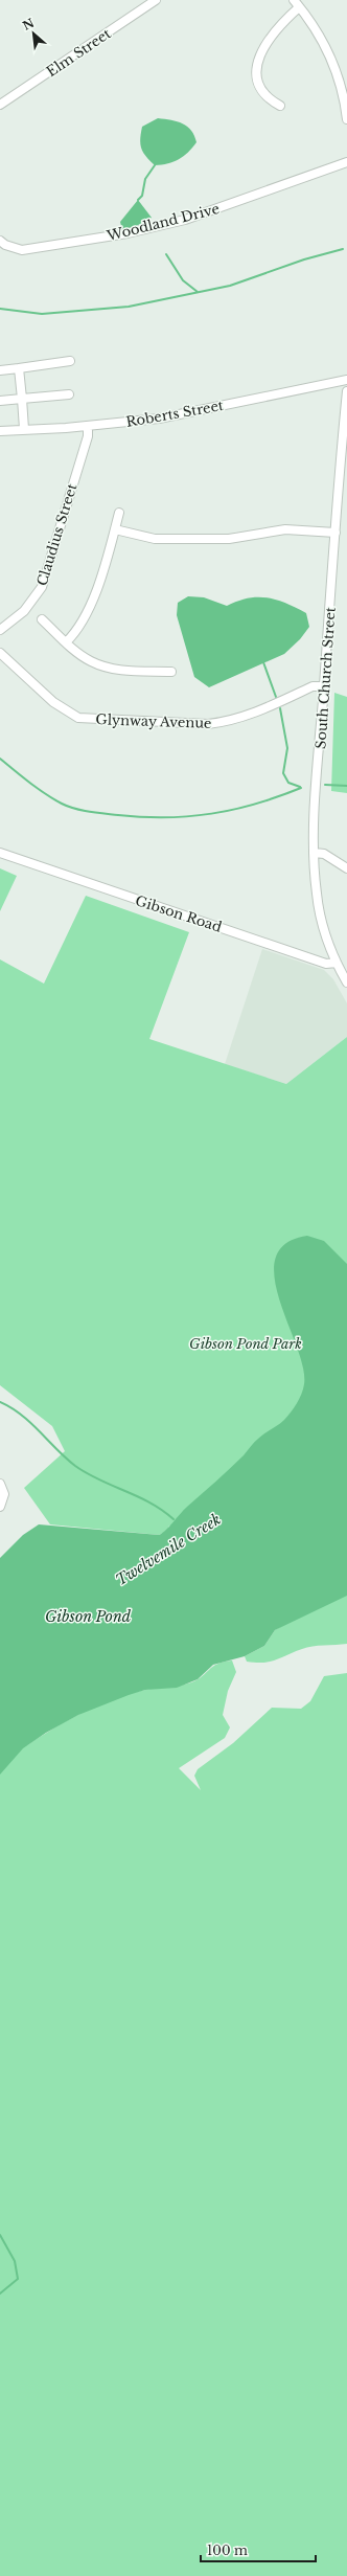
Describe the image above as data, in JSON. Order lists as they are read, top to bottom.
{
  "streets": {
    "street": [
      "Elm Street",
      "Woodland Drive",
      "Roberts Street",
      "Claudius Street",
      "South Church Street",
      "Glynway Avenue",
      "Gibson Road"
    ]
  },
  "crossings": [
    ["Roberts Street", "Claudius Street"],
    ["South Church Street", "Glynway Avenue"],
    ["South Church Street", "Gibson Road"]
  ],
  "water": ["Twelvemile Creek", "Gibson Pond"],
  "parks": ["Gibson Pond Park"],
  "scale_bar": "100 m",
  "north": "top left"
}
